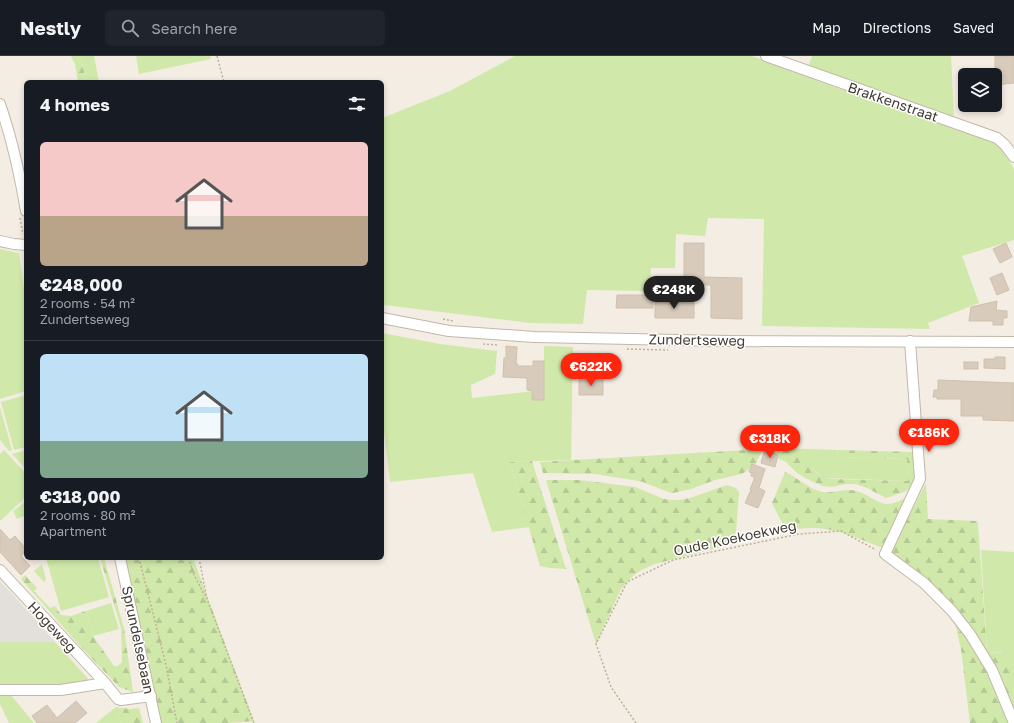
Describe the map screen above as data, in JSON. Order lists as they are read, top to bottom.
{
  "streets": {
    "street": [
      "Brakkenstraat",
      "Zundertseweg",
      "Hogeweg",
      "Sprundelsebaan"
    ],
    "path": ["Oude Koekoekweg"]
  },
  "crossings": [
    ["Hogeweg", "Sprundelsebaan"]
  ],
  "page": {
    "header": "Nestly",
    "search": "Search here",
    "nav": ["Map", "Directions", "Saved"],
    "heading": "4 homes",
    "list": [
      {
        "name": "€248,000",
        "note": "2 rooms · 54 m² · Zundertseweg"
      },
      {
        "name": "€318,000",
        "note": "2 rooms · 80 m² · Apartment"
      }
    ],
    "price": [
      "€248K",
      "€622K",
      "€186K",
      "€318K"
    ]
  }
}
